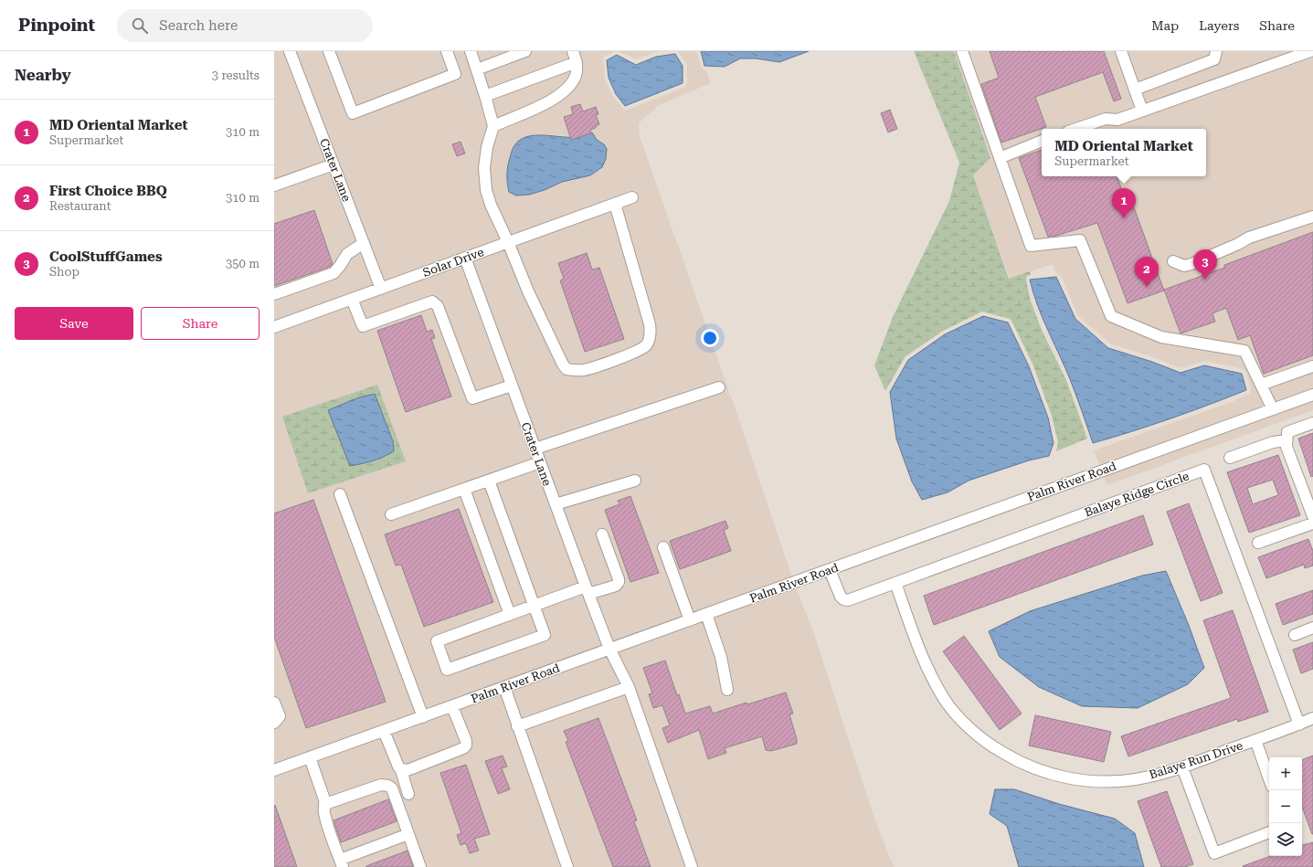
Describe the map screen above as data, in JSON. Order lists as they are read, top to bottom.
{
  "streets": {
    "street": [
      "Crater Lane",
      "Solar Drive",
      "Palm River Road",
      "Balaye Ridge Circle",
      "Balaye Run Drive"
    ]
  },
  "crossings": [
    ["Crater Lane", "Solar Drive"],
    ["Crater Lane", "Palm River Road"],
    ["Palm River Road", "Balaye Ridge Circle"],
    ["Balaye Ridge Circle", "Balaye Run Drive"]
  ],
  "page": {
    "header": "Pinpoint",
    "search": "Search here",
    "nav": ["Map", "Layers", "Share"],
    "heading": ["Nearby", "3 results"],
    "list": [
      {
        "mark": "1",
        "name": "MD Oriental Market",
        "note": "Supermarket",
        "value": "310 m"
      },
      {
        "mark": "2",
        "name": "First Choice BBQ",
        "note": "Restaurant",
        "value": "310 m"
      },
      {
        "mark": "3",
        "name": "CoolStuffGames",
        "note": "Shop",
        "value": "350 m"
      }
    ],
    "popup": ["MD Oriental Market", "Supermarket"],
    "pins": ["1", "3", "2"],
    "buttons": ["Save", "Share"],
    "map_buttons": ["+", "−"]
  }
}
